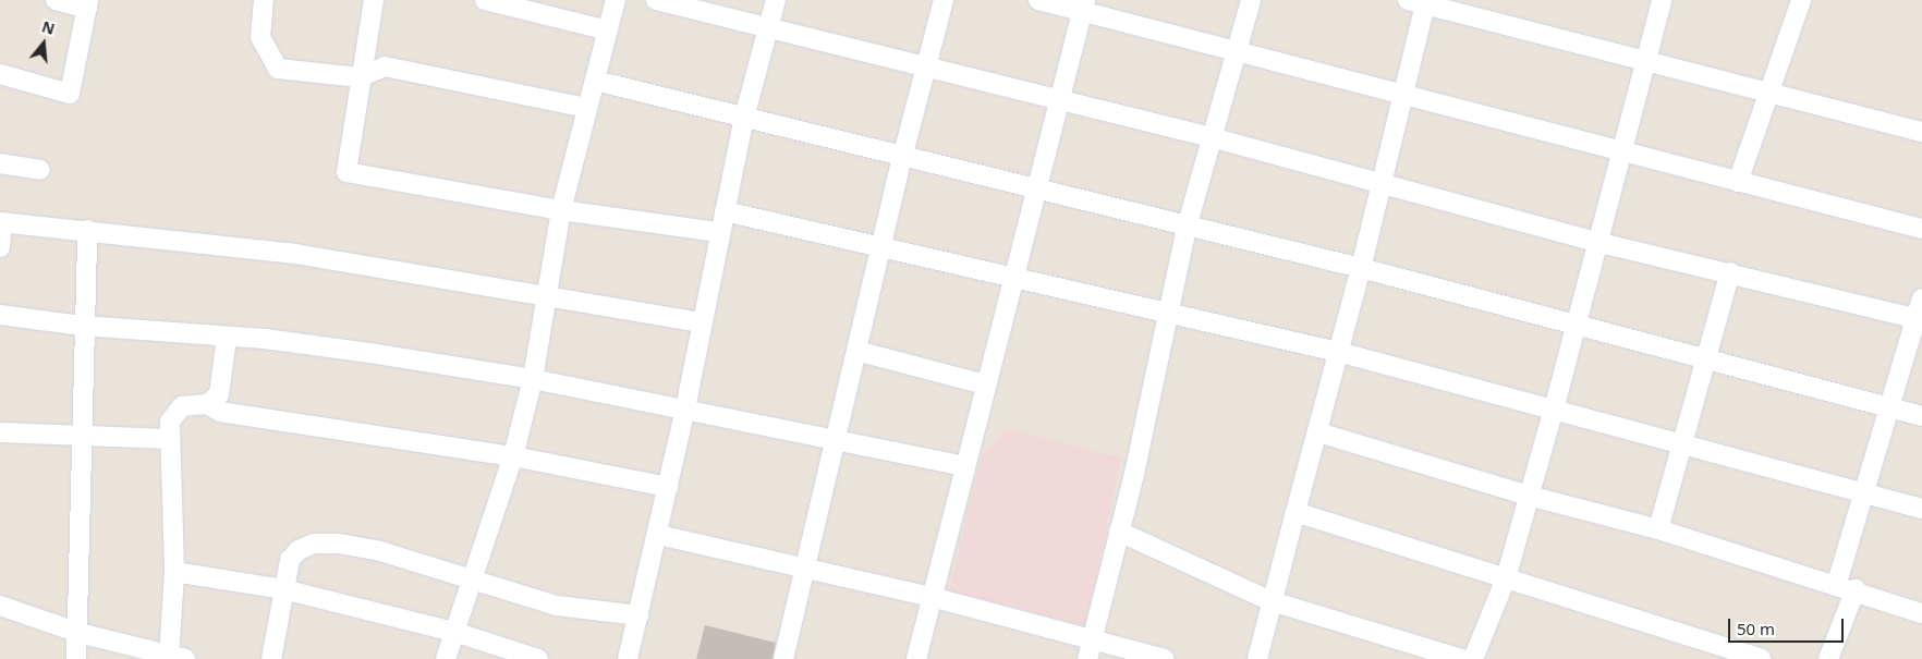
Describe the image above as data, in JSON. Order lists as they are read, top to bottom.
{
  "scale_bar": "50 m",
  "north": "top"
}
